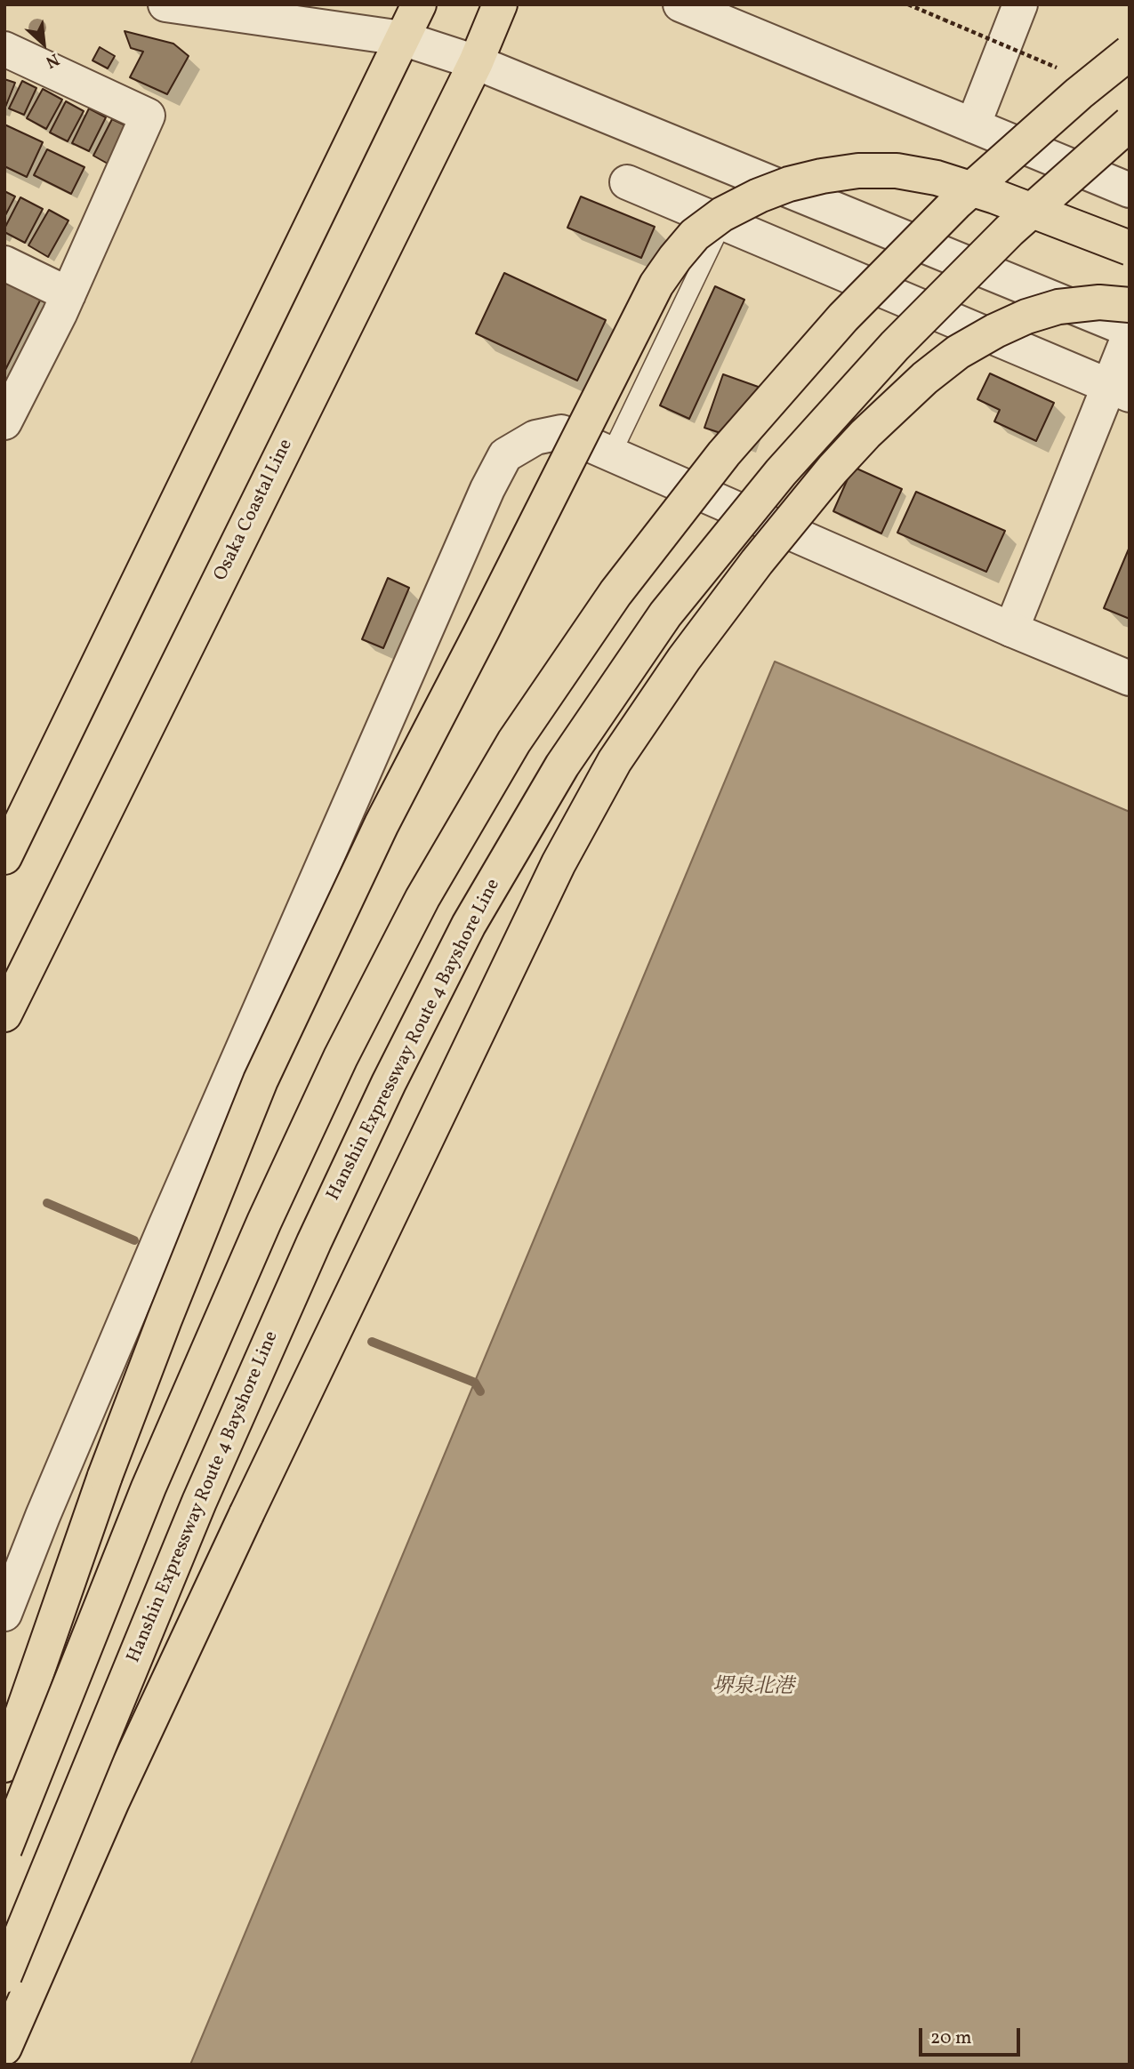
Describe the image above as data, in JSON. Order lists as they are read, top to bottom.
{
  "streets": {
    "main road": ["Osaka Coastal Line", "Hanshin Expressway Route 4 Bayshore Line"]
  },
  "water": ["堺泉北港"],
  "scale_bar": "20 m",
  "north": "bottom right"
}
